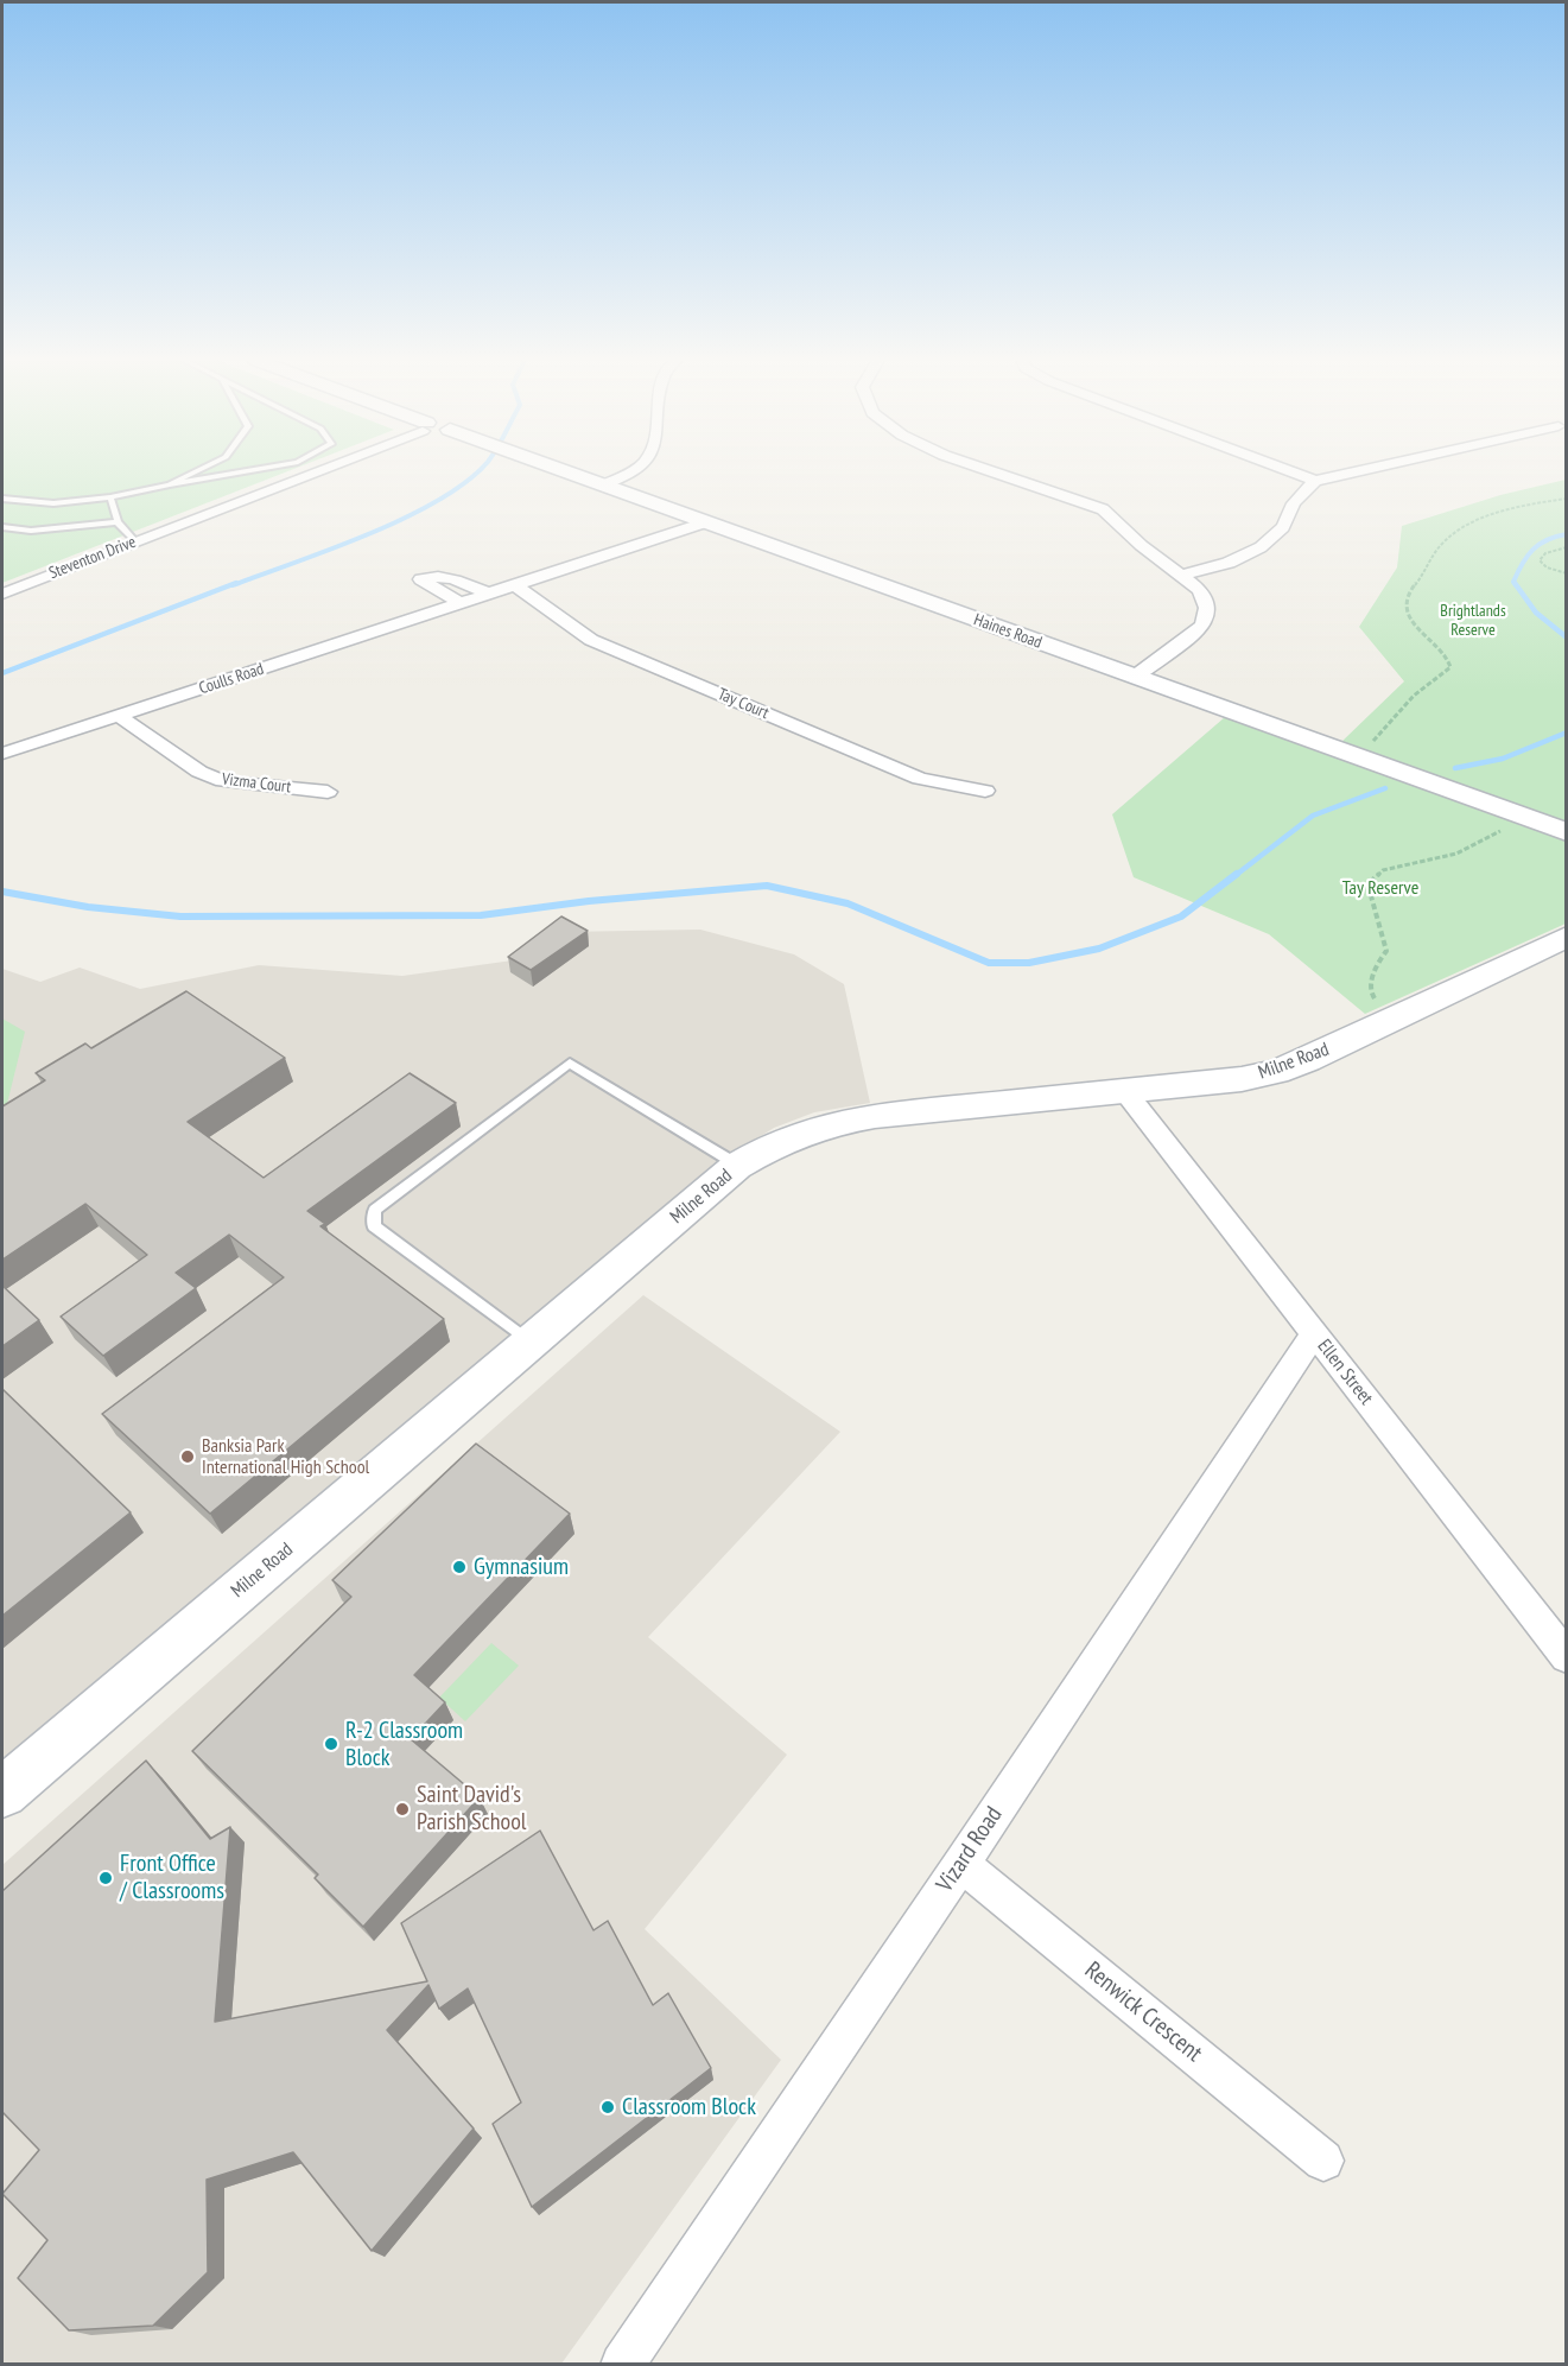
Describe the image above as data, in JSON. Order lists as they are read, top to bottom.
{
  "streets": {
    "main road": ["Haines Road", "Milne Road"],
    "street": [
      "Steventon Drive",
      "Coulls Road",
      "Tay Court",
      "Vizma Court",
      "Ellen Street",
      "Vizard Road",
      "Renwick Crescent"
    ]
  },
  "crossings": [
    ["Haines Road", "Coulls Road"],
    ["Coulls Road", "Tay Court"],
    ["Coulls Road", "Vizma Court"],
    ["Milne Road", "Ellen Street"],
    ["Ellen Street", "Vizard Road"],
    ["Vizard Road", "Renwick Crescent"]
  ],
  "parks": ["Brightlands Reserve", "Tay Reserve"],
  "places": [
    "Banksia Park International High School",
    "Gymnasium",
    "R-2 Classroom Block",
    "Saint David's Parish School",
    "Front Office / Classrooms",
    "Classroom Block"
  ]
}
